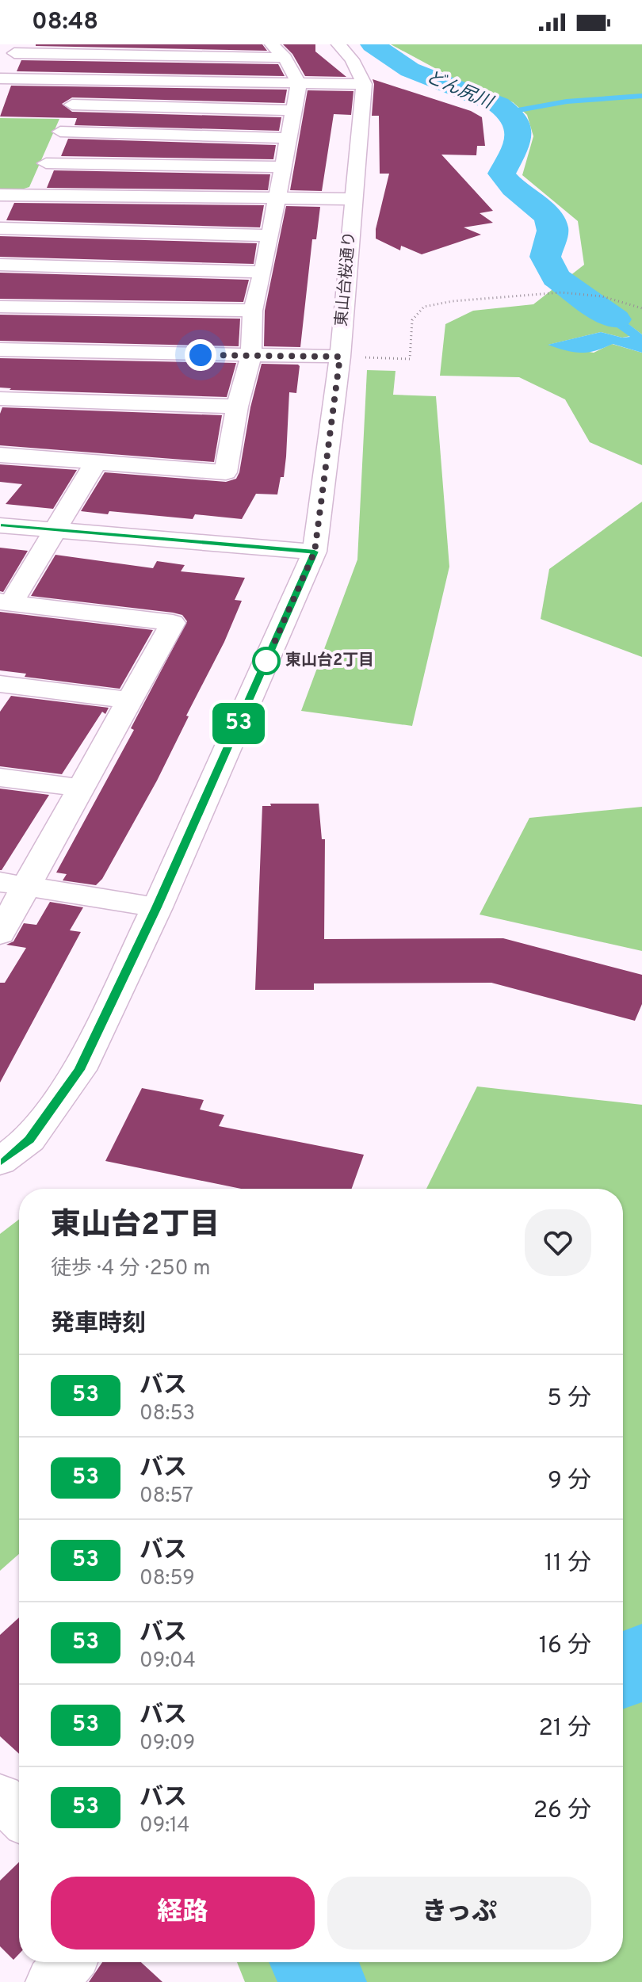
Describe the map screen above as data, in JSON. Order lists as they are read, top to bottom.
{
  "streets": {
    "street": ["東山台桜通り"]
  },
  "water": ["どん尻川"],
  "places": ["東山台2丁目"],
  "lines": ["bus line 53"],
  "page": {
    "status": "08:48",
    "on_map": "53",
    "heading": [
      ["東山台2丁目", "徒歩 · 4 分 · 250 m"],
      "発車時刻"
    ],
    "list": [
      {
        "mark": "53",
        "name": "バス",
        "note": "08:53",
        "value": "5 分"
      },
      {
        "mark": "53",
        "name": "バス",
        "note": "08:57",
        "value": "9 分"
      },
      {
        "mark": "53",
        "name": "バス",
        "note": "08:59",
        "value": "11 分"
      },
      {
        "mark": "53",
        "name": "バス",
        "note": "09:04",
        "value": "16 分"
      },
      {
        "mark": "53",
        "name": "バス",
        "note": "09:09",
        "value": "21 分"
      },
      {
        "mark": "53",
        "name": "バス",
        "note": "09:14",
        "value": "26 分"
      }
    ],
    "buttons": ["経路", "きっぷ"]
  }
}
